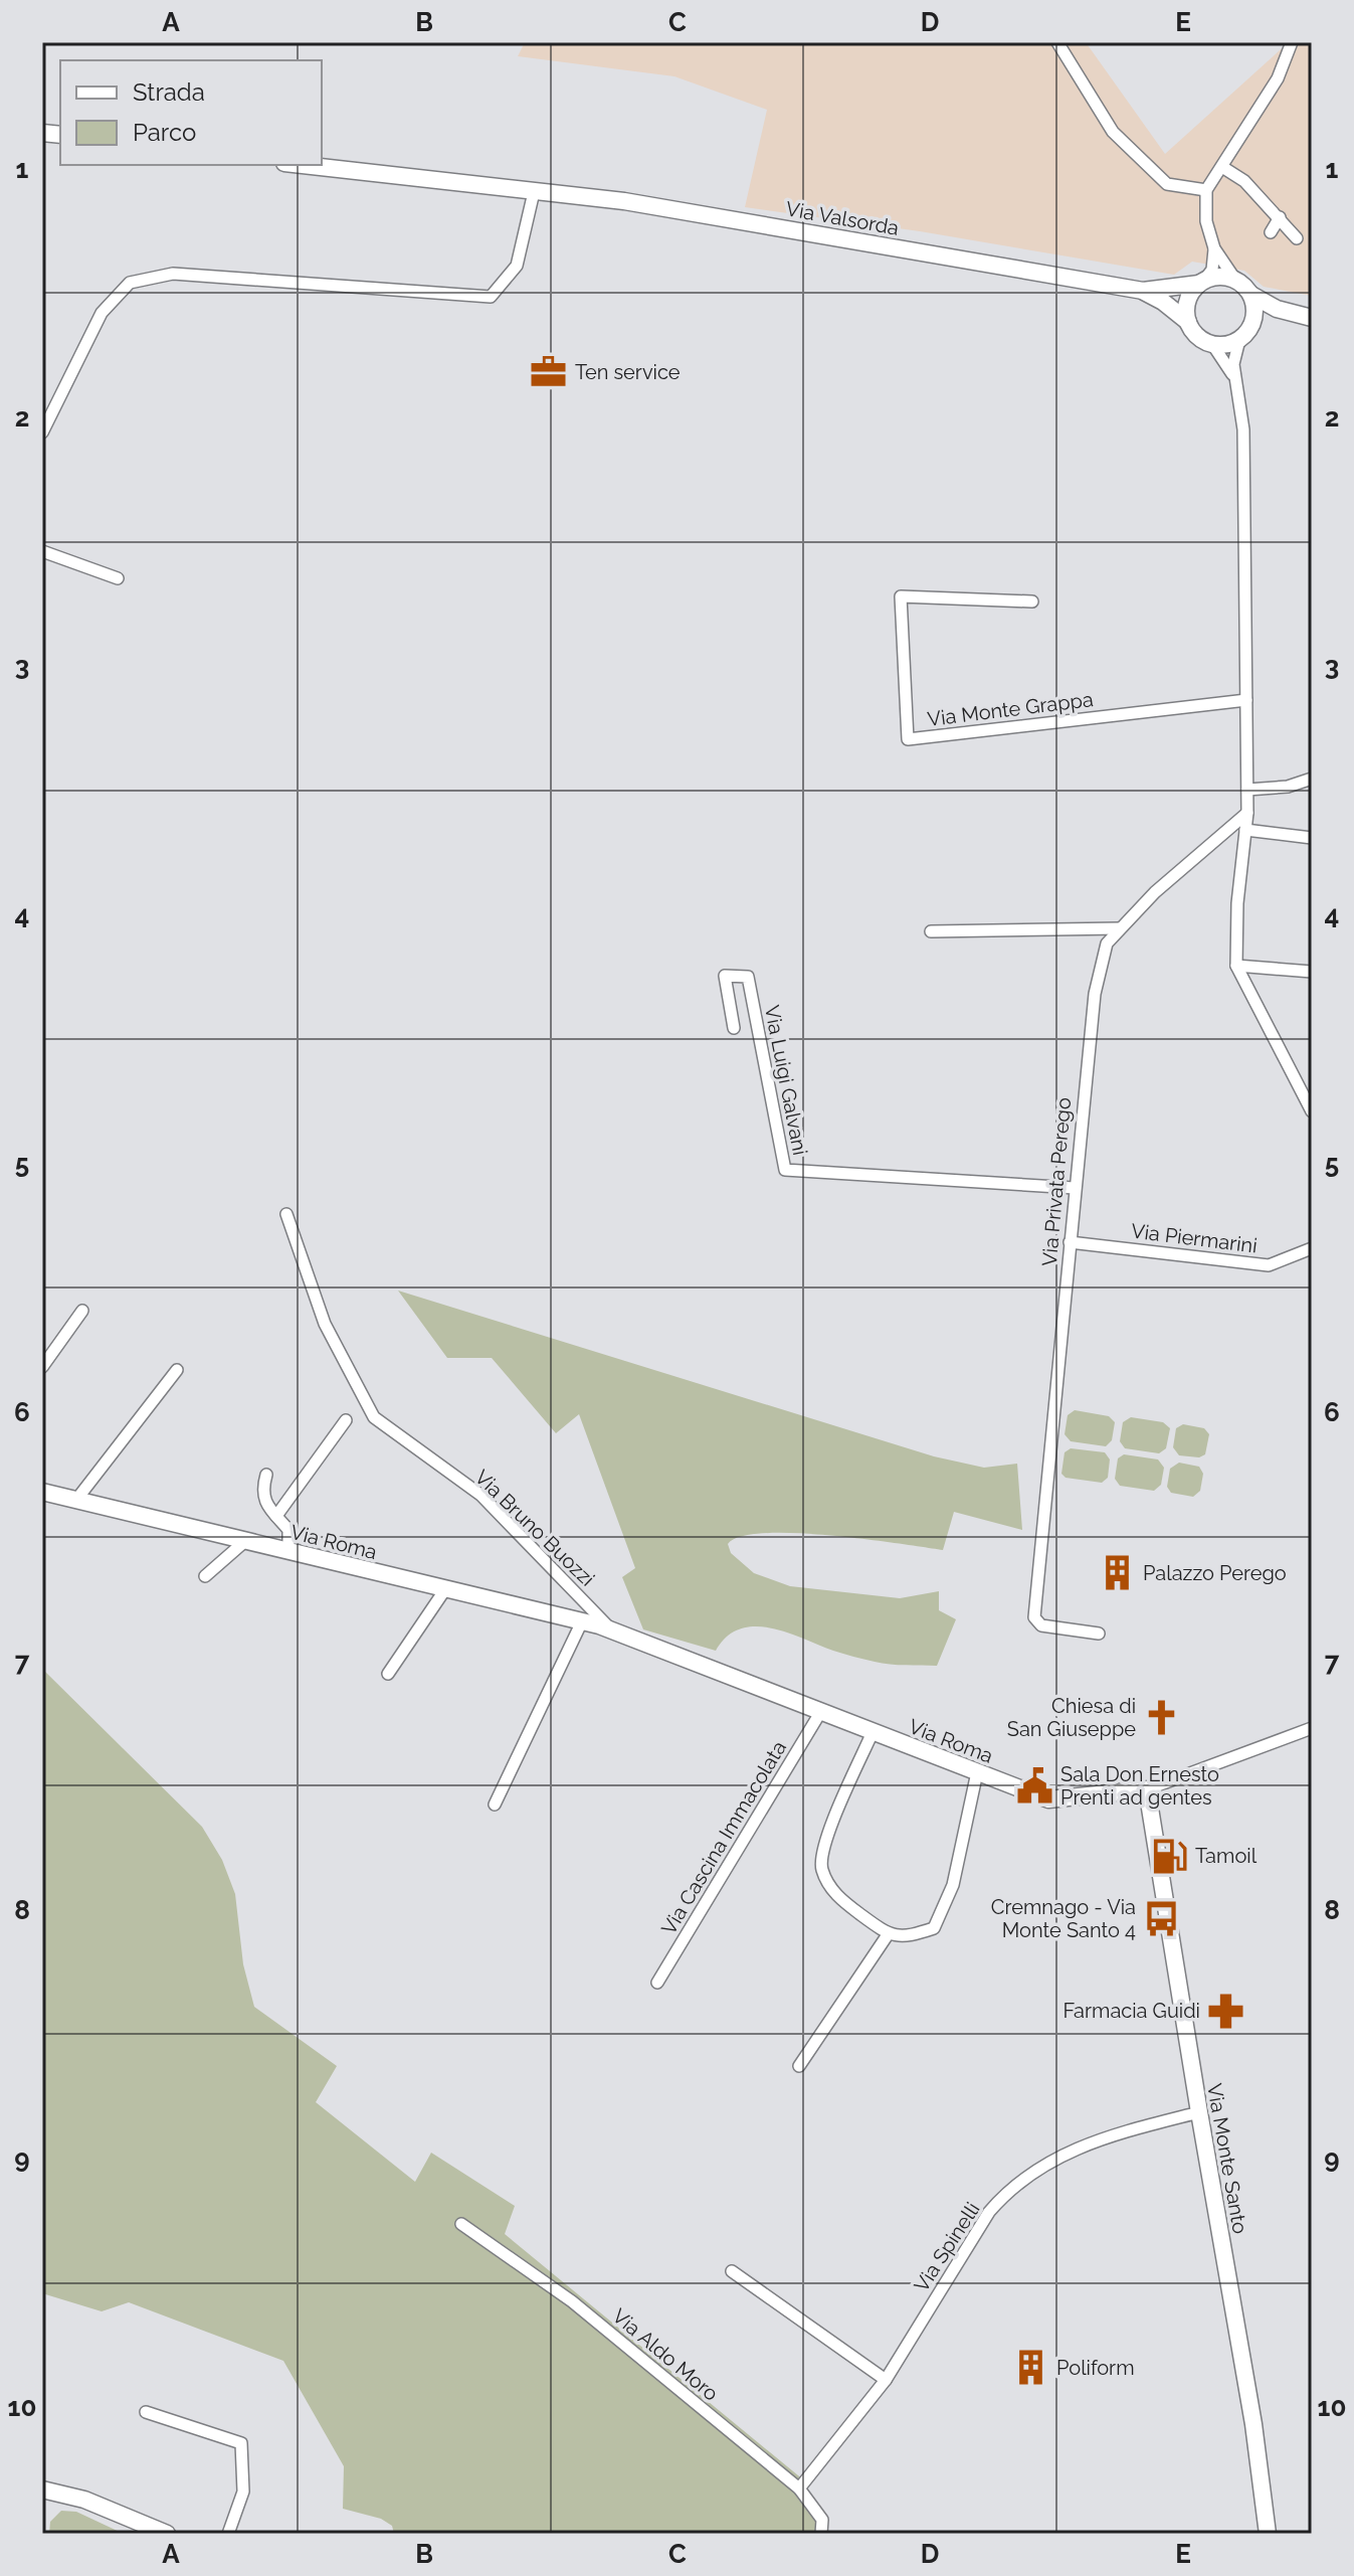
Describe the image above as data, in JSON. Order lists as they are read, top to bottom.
{
  "streets": {
    "street": [
      "Via Valsorda",
      "Via Monte Grappa",
      "Via Luigi Galvani",
      "Via Privata Perego",
      "Via Piermarini",
      "Via Bruno Buozzi",
      "Via Roma",
      "Via Cascina Immacolata",
      "Via Monte Santo",
      "Via Spinelli",
      "Via Aldo Moro"
    ]
  },
  "crossings": [
    ["Via Luigi Galvani", "Via Privata Perego"],
    ["Via Privata Perego", "Via Piermarini"],
    ["Via Bruno Buozzi", "Via Roma"],
    ["Via Roma", "Via Cascina Immacolata"],
    ["Via Roma", "Via Monte Santo"],
    ["Via Monte Santo", "Via Spinelli"],
    ["Via Spinelli", "Via Aldo Moro"]
  ],
  "places": {
    "office": ["Ten service"],
    "building": ["Palazzo Perego", "Poliform"],
    "church": ["Chiesa di San Giuseppe"],
    "public building": ["Sala Don Ernesto Prenti ad gentes"],
    "fuel station": ["Tamoil"],
    "bus stop": ["Cremnago - Via Monte Santo 4"],
    "pharmacy": ["Farmacia Guidi"]
  },
  "legend": ["Strada", "Parco"],
  "grid": {
    "columns": [
      "A",
      "B",
      "C",
      "D",
      "E"
    ],
    "rows": [
      "1",
      "2",
      "3",
      "4",
      "5",
      "6",
      "7",
      "8",
      "9",
      "10"
    ]
  }
}
